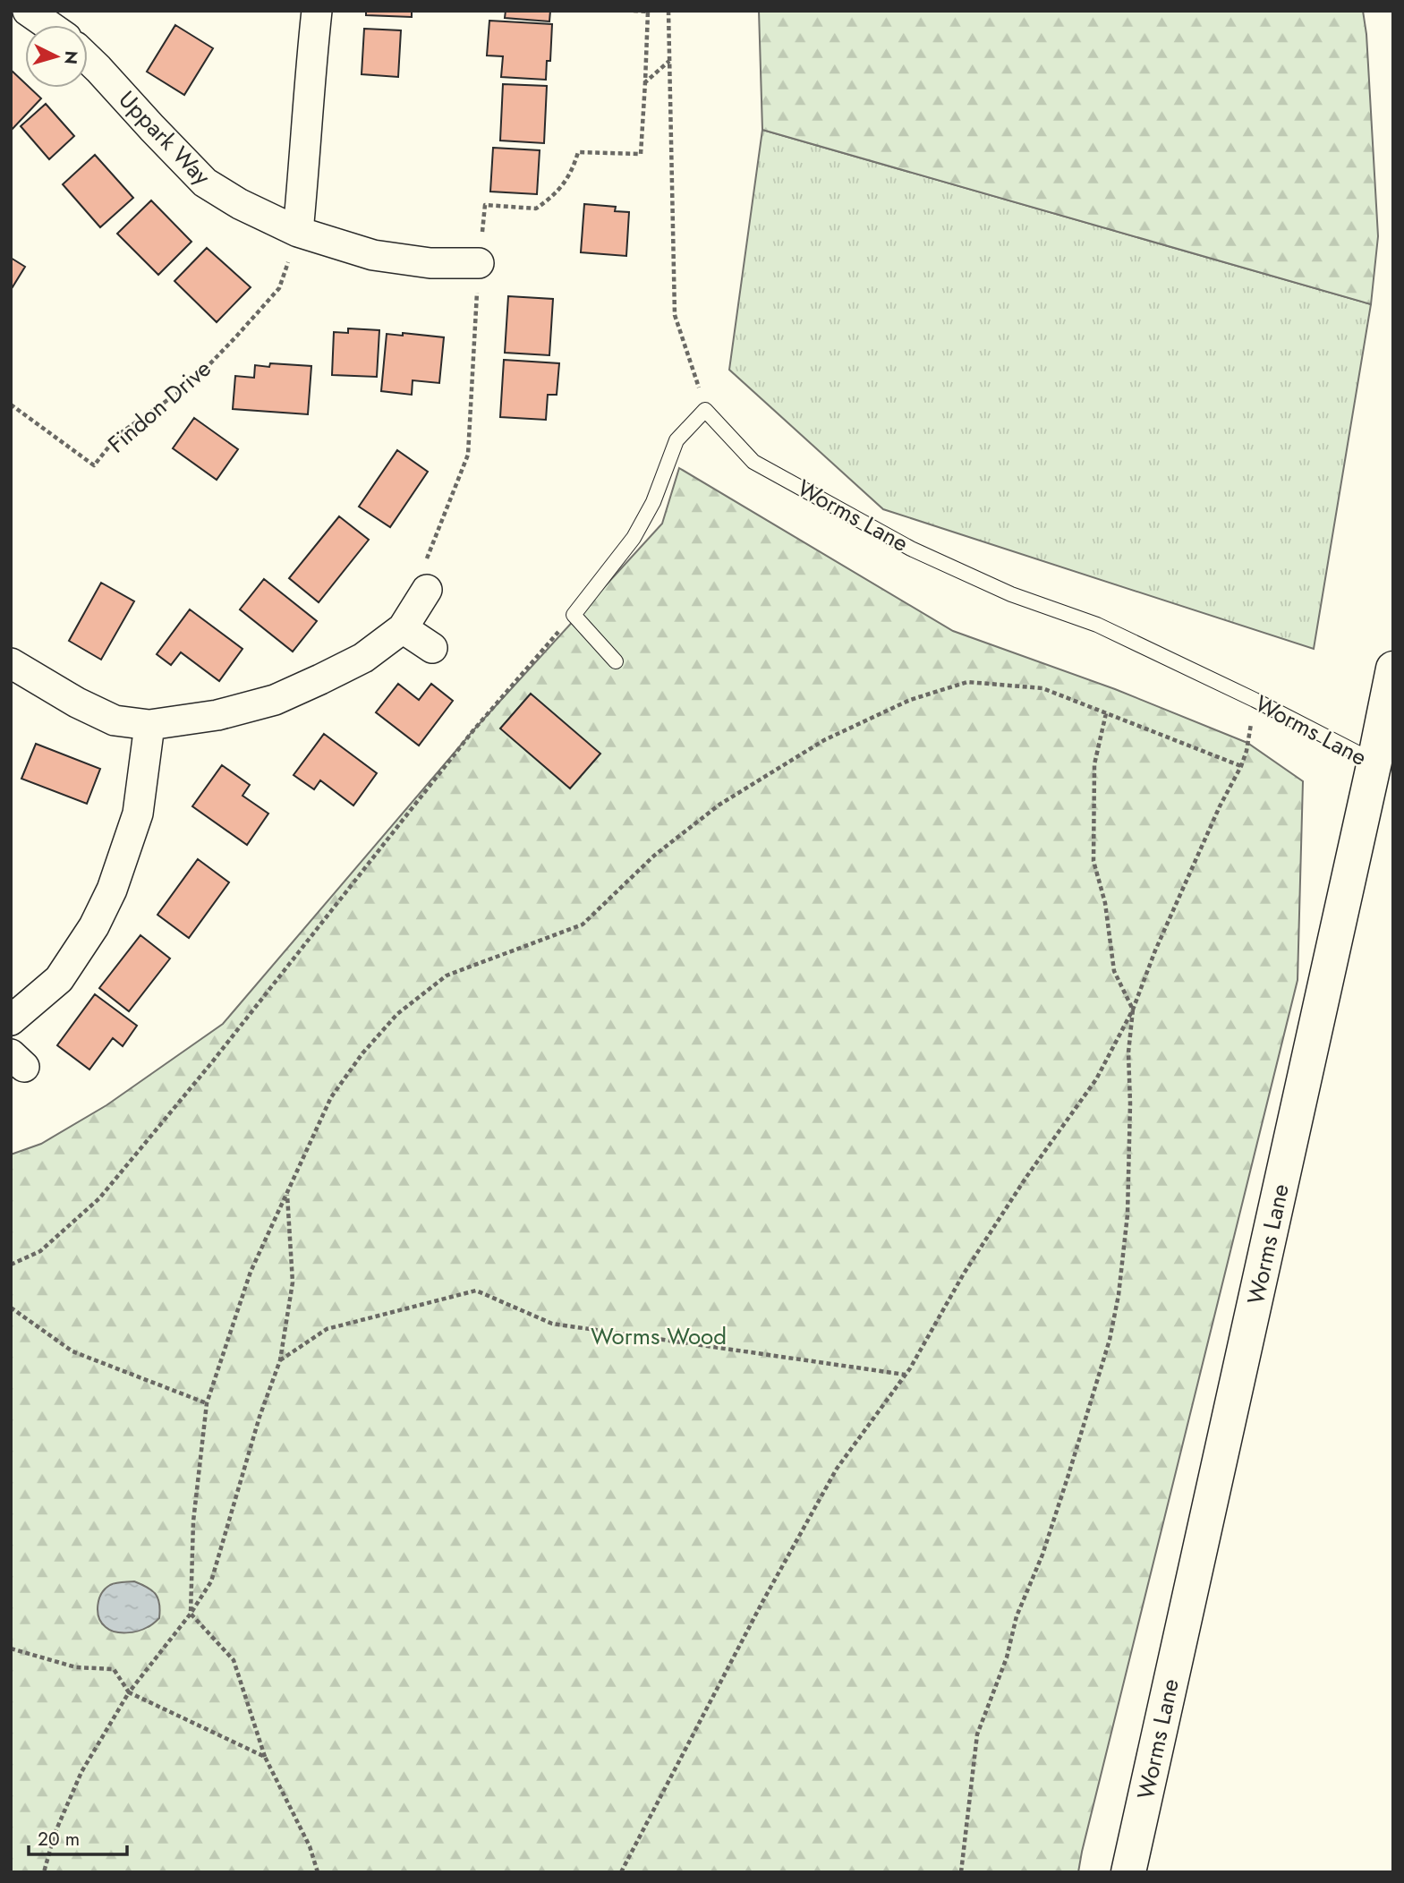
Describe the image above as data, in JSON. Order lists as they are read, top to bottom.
{
  "streets": {
    "main road": ["Worms Lane"],
    "street": ["Uppark Way"],
    "path": ["Findon Drive"]
  },
  "crossings": [
    ["Uppark Way", "Findon Drive"]
  ],
  "parks": ["Worms Wood"],
  "scale_bar": "20 m",
  "north": "right"
}
